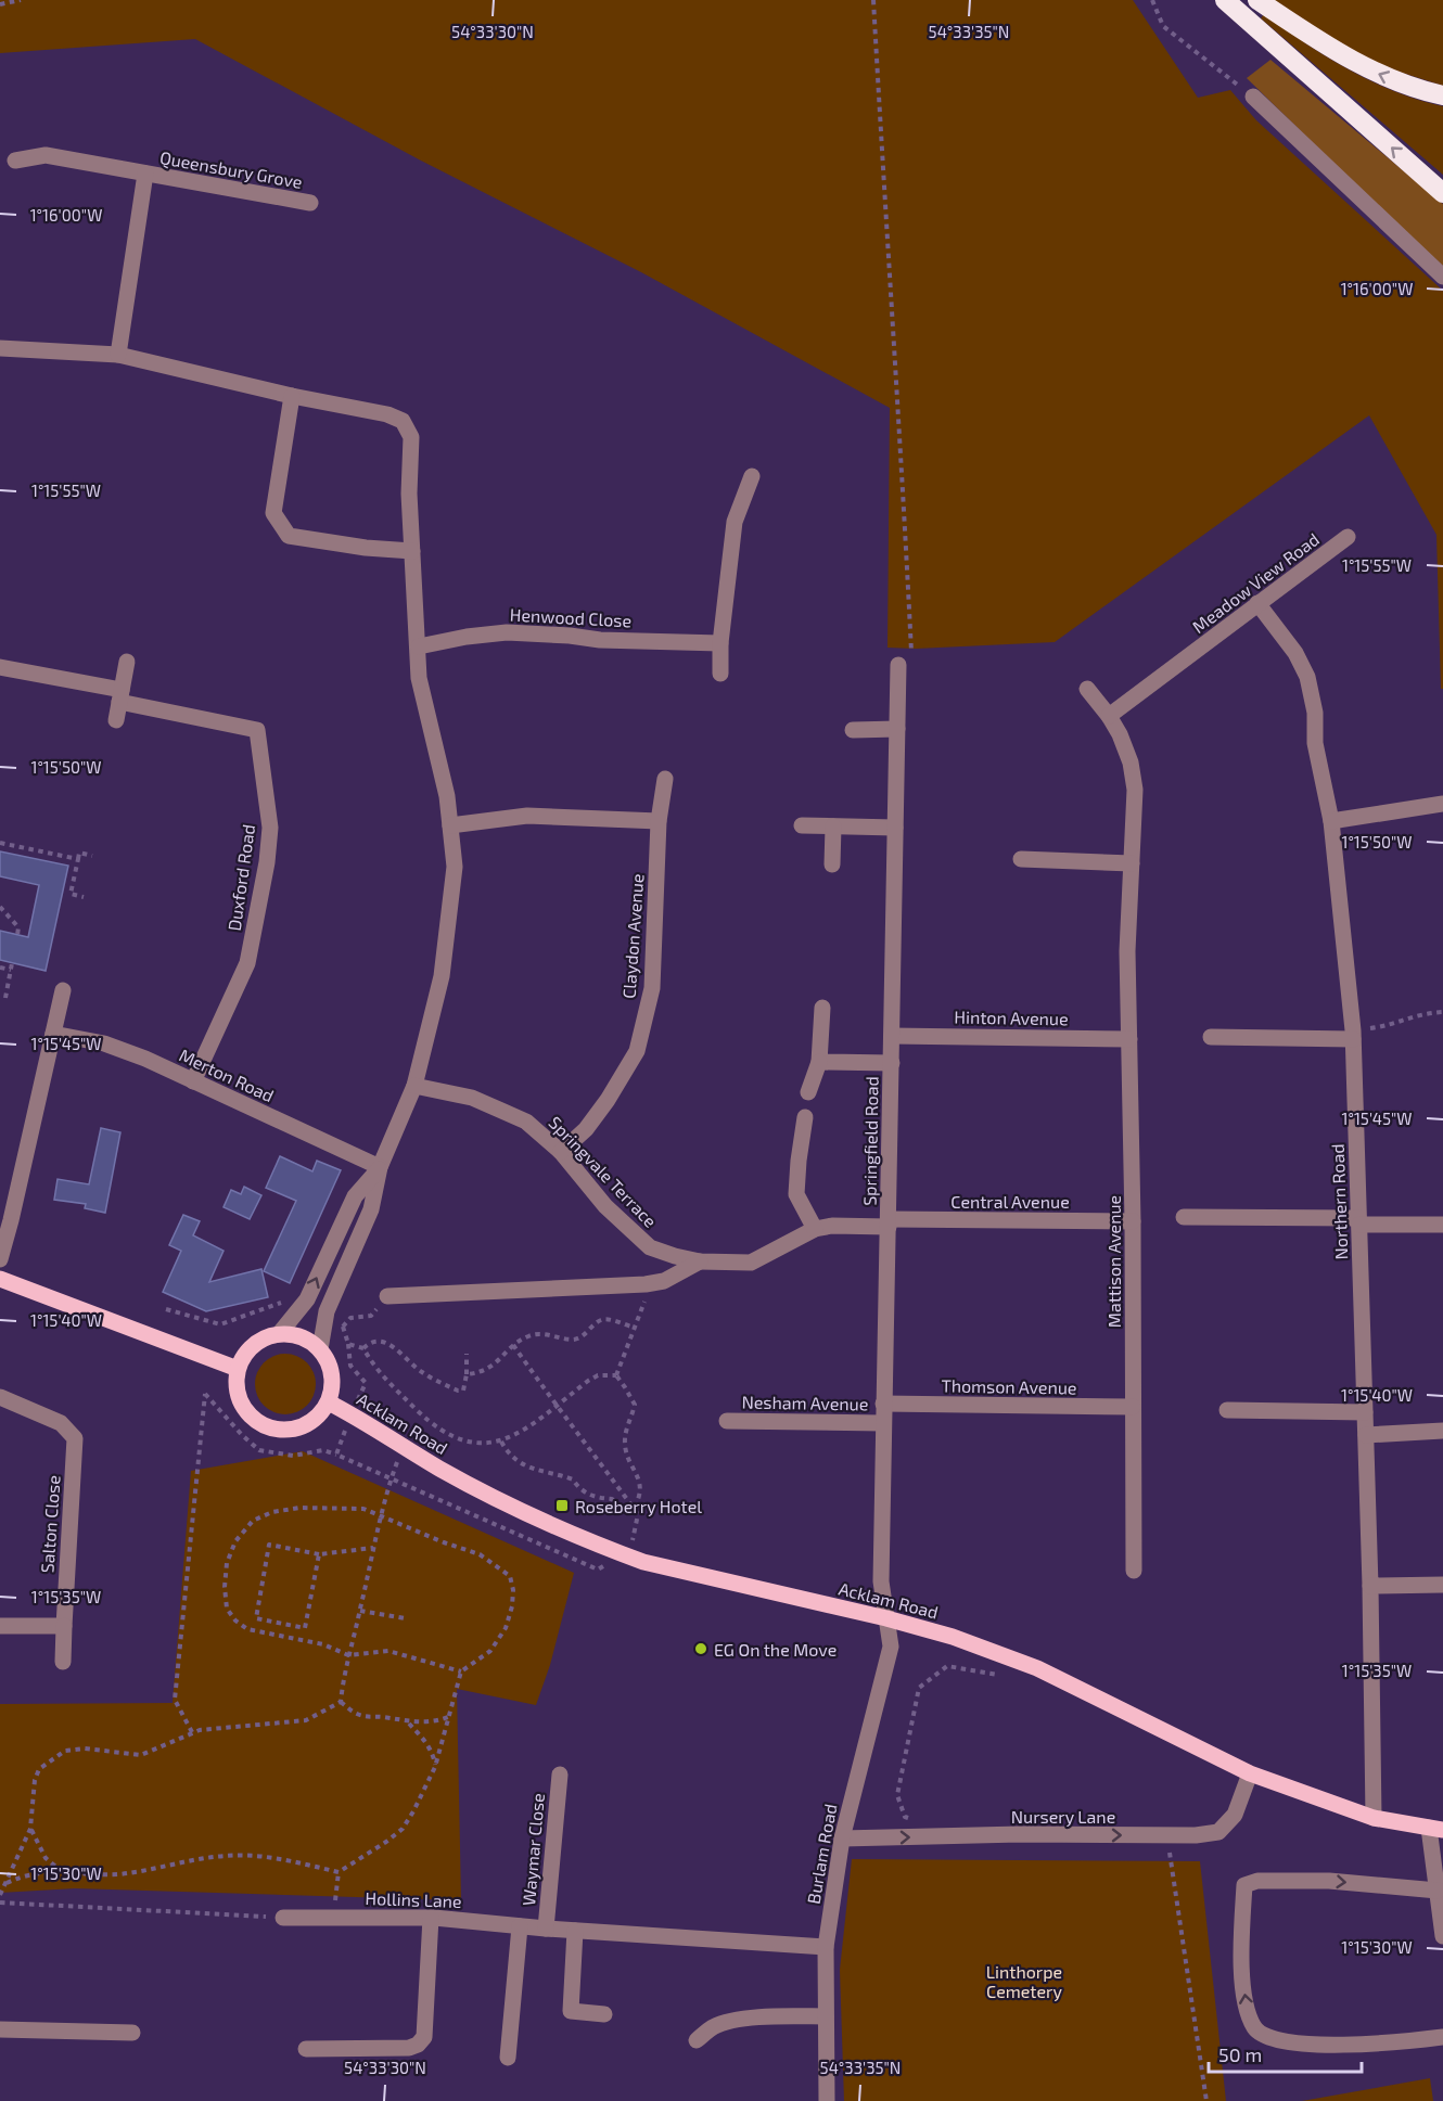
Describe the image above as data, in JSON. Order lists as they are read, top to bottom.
{
  "streets": {
    "main road": ["Acklam Road"],
    "street": [
      "Queensbury Grove",
      "Meadow View Road",
      "Henwood Close",
      "Duxford Road",
      "Claydon Avenue",
      "Hinton Avenue",
      "Merton Road",
      "Springfield Road",
      "Springvale Terrace",
      "Central Avenue",
      "Northern Road",
      "Mattison Avenue",
      "Thomson Avenue",
      "Nesham Avenue",
      "Salton Close",
      "Nursery Lane",
      "Waymar Close",
      "Burlam Road",
      "Hollins Lane"
    ]
  },
  "crossings": [
    ["Meadow View Road", "Northern Road"],
    ["Meadow View Road", "Mattison Avenue"],
    ["Duxford Road", "Merton Road"],
    ["Claydon Avenue", "Springvale Terrace"],
    ["Hinton Avenue", "Springfield Road"],
    ["Hinton Avenue", "Mattison Avenue"],
    ["Springfield Road", "Central Avenue"],
    ["Springfield Road", "Thomson Avenue"],
    ["Springfield Road", "Nesham Avenue"],
    ["Springfield Road", "Acklam Road"],
    ["Springfield Road", "Burlam Road"],
    ["Springvale Terrace", "Central Avenue"],
    ["Central Avenue", "Mattison Avenue"],
    ["Northern Road", "Acklam Road"],
    ["Mattison Avenue", "Thomson Avenue"],
    ["Acklam Road", "Nursery Lane"],
    ["Acklam Road", "Burlam Road"],
    ["Nursery Lane", "Burlam Road"],
    ["Waymar Close", "Hollins Lane"],
    ["Burlam Road", "Hollins Lane"]
  ],
  "one_way": ["Nursery Lane"],
  "parks": ["Linthorpe Cemetery"],
  "places": {
    "transit": ["Roseberry Hotel"],
    "other": ["EG On the Move"]
  },
  "scale_bar": "50 m",
  "coordinates": [
    "54°33'30\"N",
    "54°33'35\"N",
    "1°16'00\"W",
    "1°15'55\"W",
    "1°15'50\"W",
    "1°15'45\"W",
    "1°15'40\"W",
    "1°15'35\"W",
    "1°15'30\"W"
  ]
}
